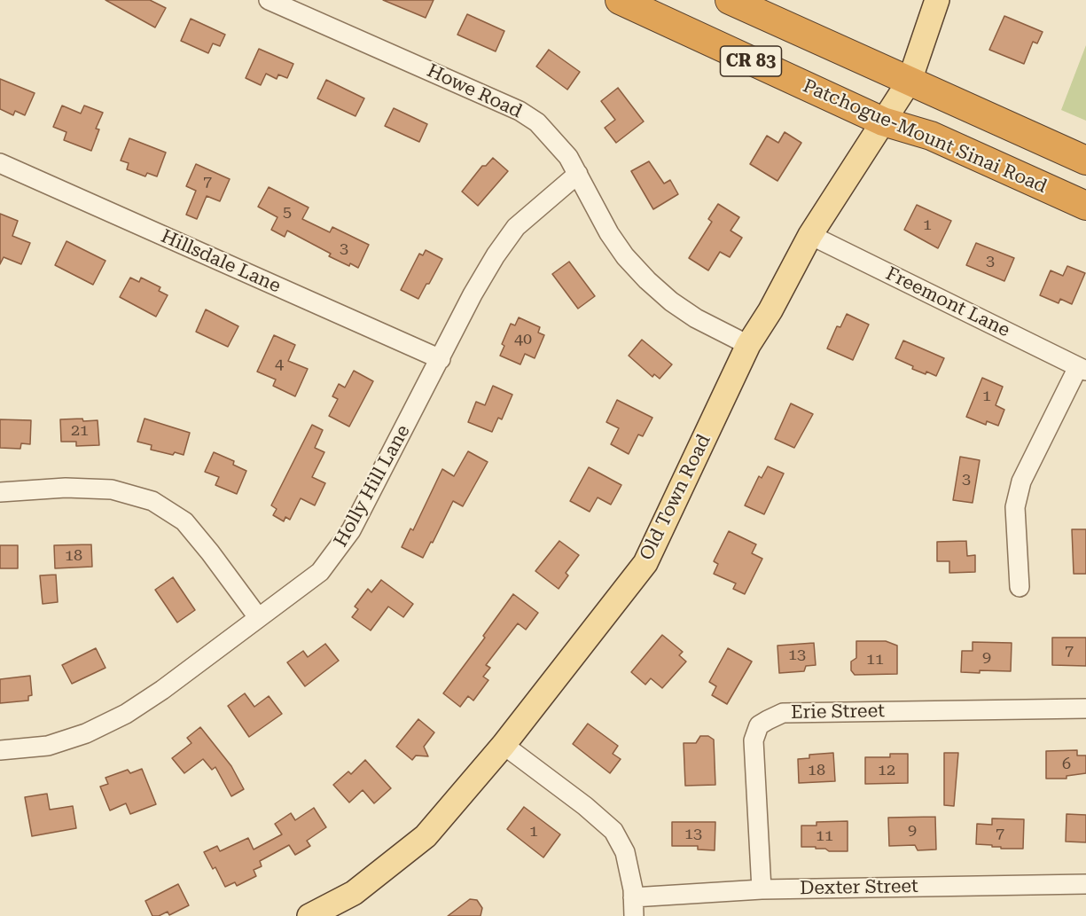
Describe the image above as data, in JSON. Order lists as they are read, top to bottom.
{
  "streets": {
    "highway": ["CR 83", "Patchogue-Mount Sinai Road"],
    "main road": ["Old Town Road"],
    "street": [
      "Howe Road",
      "Hillsdale Lane",
      "Freemont Lane",
      "Holly Hill Lane",
      "Erie Street",
      "Dexter Street"
    ]
  },
  "crossings": [
    ["CR 83", "Old Town Road"],
    ["Howe Road", "Holly Hill Lane"],
    ["Howe Road", "Old Town Road"],
    ["Patchogue-Mount Sinai Road", "Old Town Road"],
    ["Hillsdale Lane", "Holly Hill Lane"],
    ["Freemont Lane", "Old Town Road"],
    ["Erie Street", "Dexter Street"]
  ],
  "house_numbers": [
    "7",
    "5",
    "1",
    "3",
    "3",
    "40",
    "4",
    "1",
    "21",
    "3",
    "18",
    "7",
    "13",
    "9",
    "11",
    "6",
    "18",
    "12",
    "9",
    "1",
    "13",
    "7",
    "11"
  ]
}
